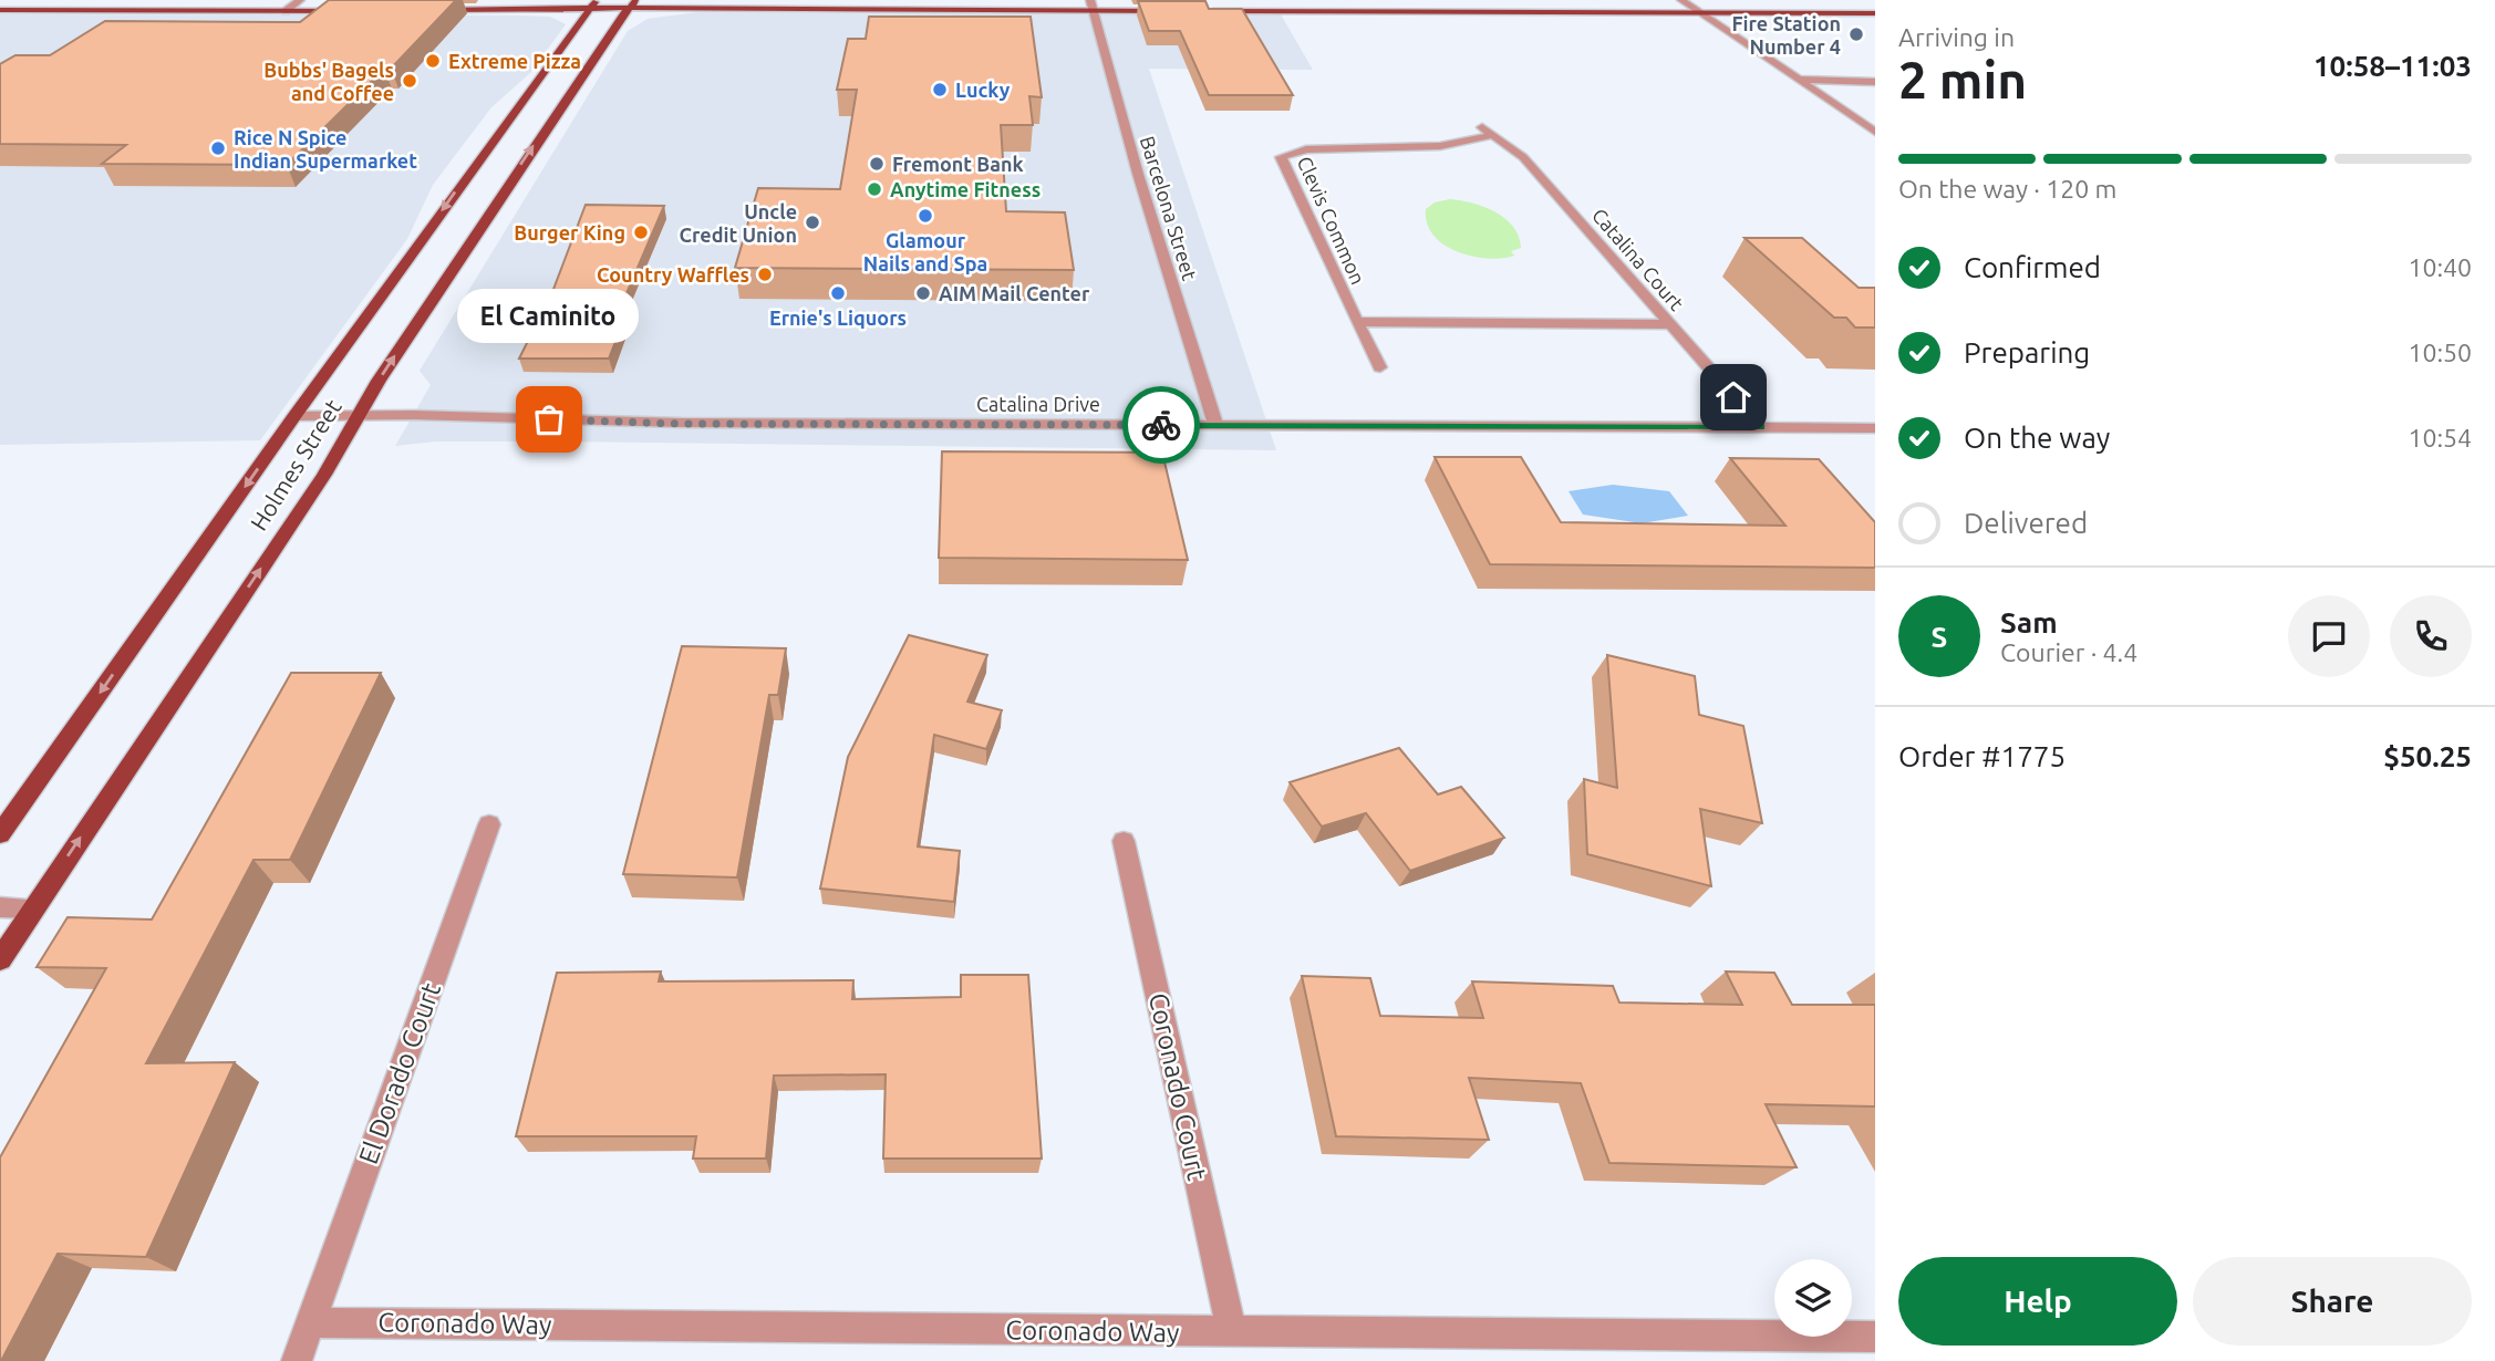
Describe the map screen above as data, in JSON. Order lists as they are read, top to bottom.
{
  "streets": {
    "main road": ["Holmes Street"],
    "street": [
      "Barcelona Street",
      "Clevis Common",
      "Catalina Court",
      "Catalina Drive",
      "El Dorado Court",
      "Coronado Court",
      "Coronado Way"
    ]
  },
  "crossings": [
    ["Barcelona Street", "Catalina Drive"],
    ["Clevis Common", "Catalina Court"],
    ["Catalina Court", "Catalina Drive"],
    ["Catalina Drive", "Holmes Street"],
    ["El Dorado Court", "Coronado Way"],
    ["Coronado Court", "Coronado Way"]
  ],
  "places": [
    "Fire Station Number 4",
    "Extreme Pizza",
    "Bubbs' Bagels and Coffee",
    "Lucky",
    "Rice N Spice Indian Supermarket",
    "Fremont Bank",
    "Anytime Fitness",
    "Glamour Nails and Spa",
    "Uncle Credit Union",
    "Burger King",
    "Country Waffles",
    "Ernie's Liquors",
    "AIM Mail Center",
    "El Caminito"
  ],
  "page": {
    "heading": ["2 min", "Arriving in", "10:58–11:03"],
    "panel": [
      "Sam",
      "Courier · 4.4",
      "Order #1775",
      "$50.25"
    ],
    "bar": "On the way · 120 m",
    "list": [
      ["Confirmed", "10:40"],
      ["Preparing", "10:50"],
      ["On the way", "10:54"],
      "Delivered"
    ],
    "bubble": "El Caminito",
    "round": "S",
    "buttons": ["Help", "Share"]
  }
}
